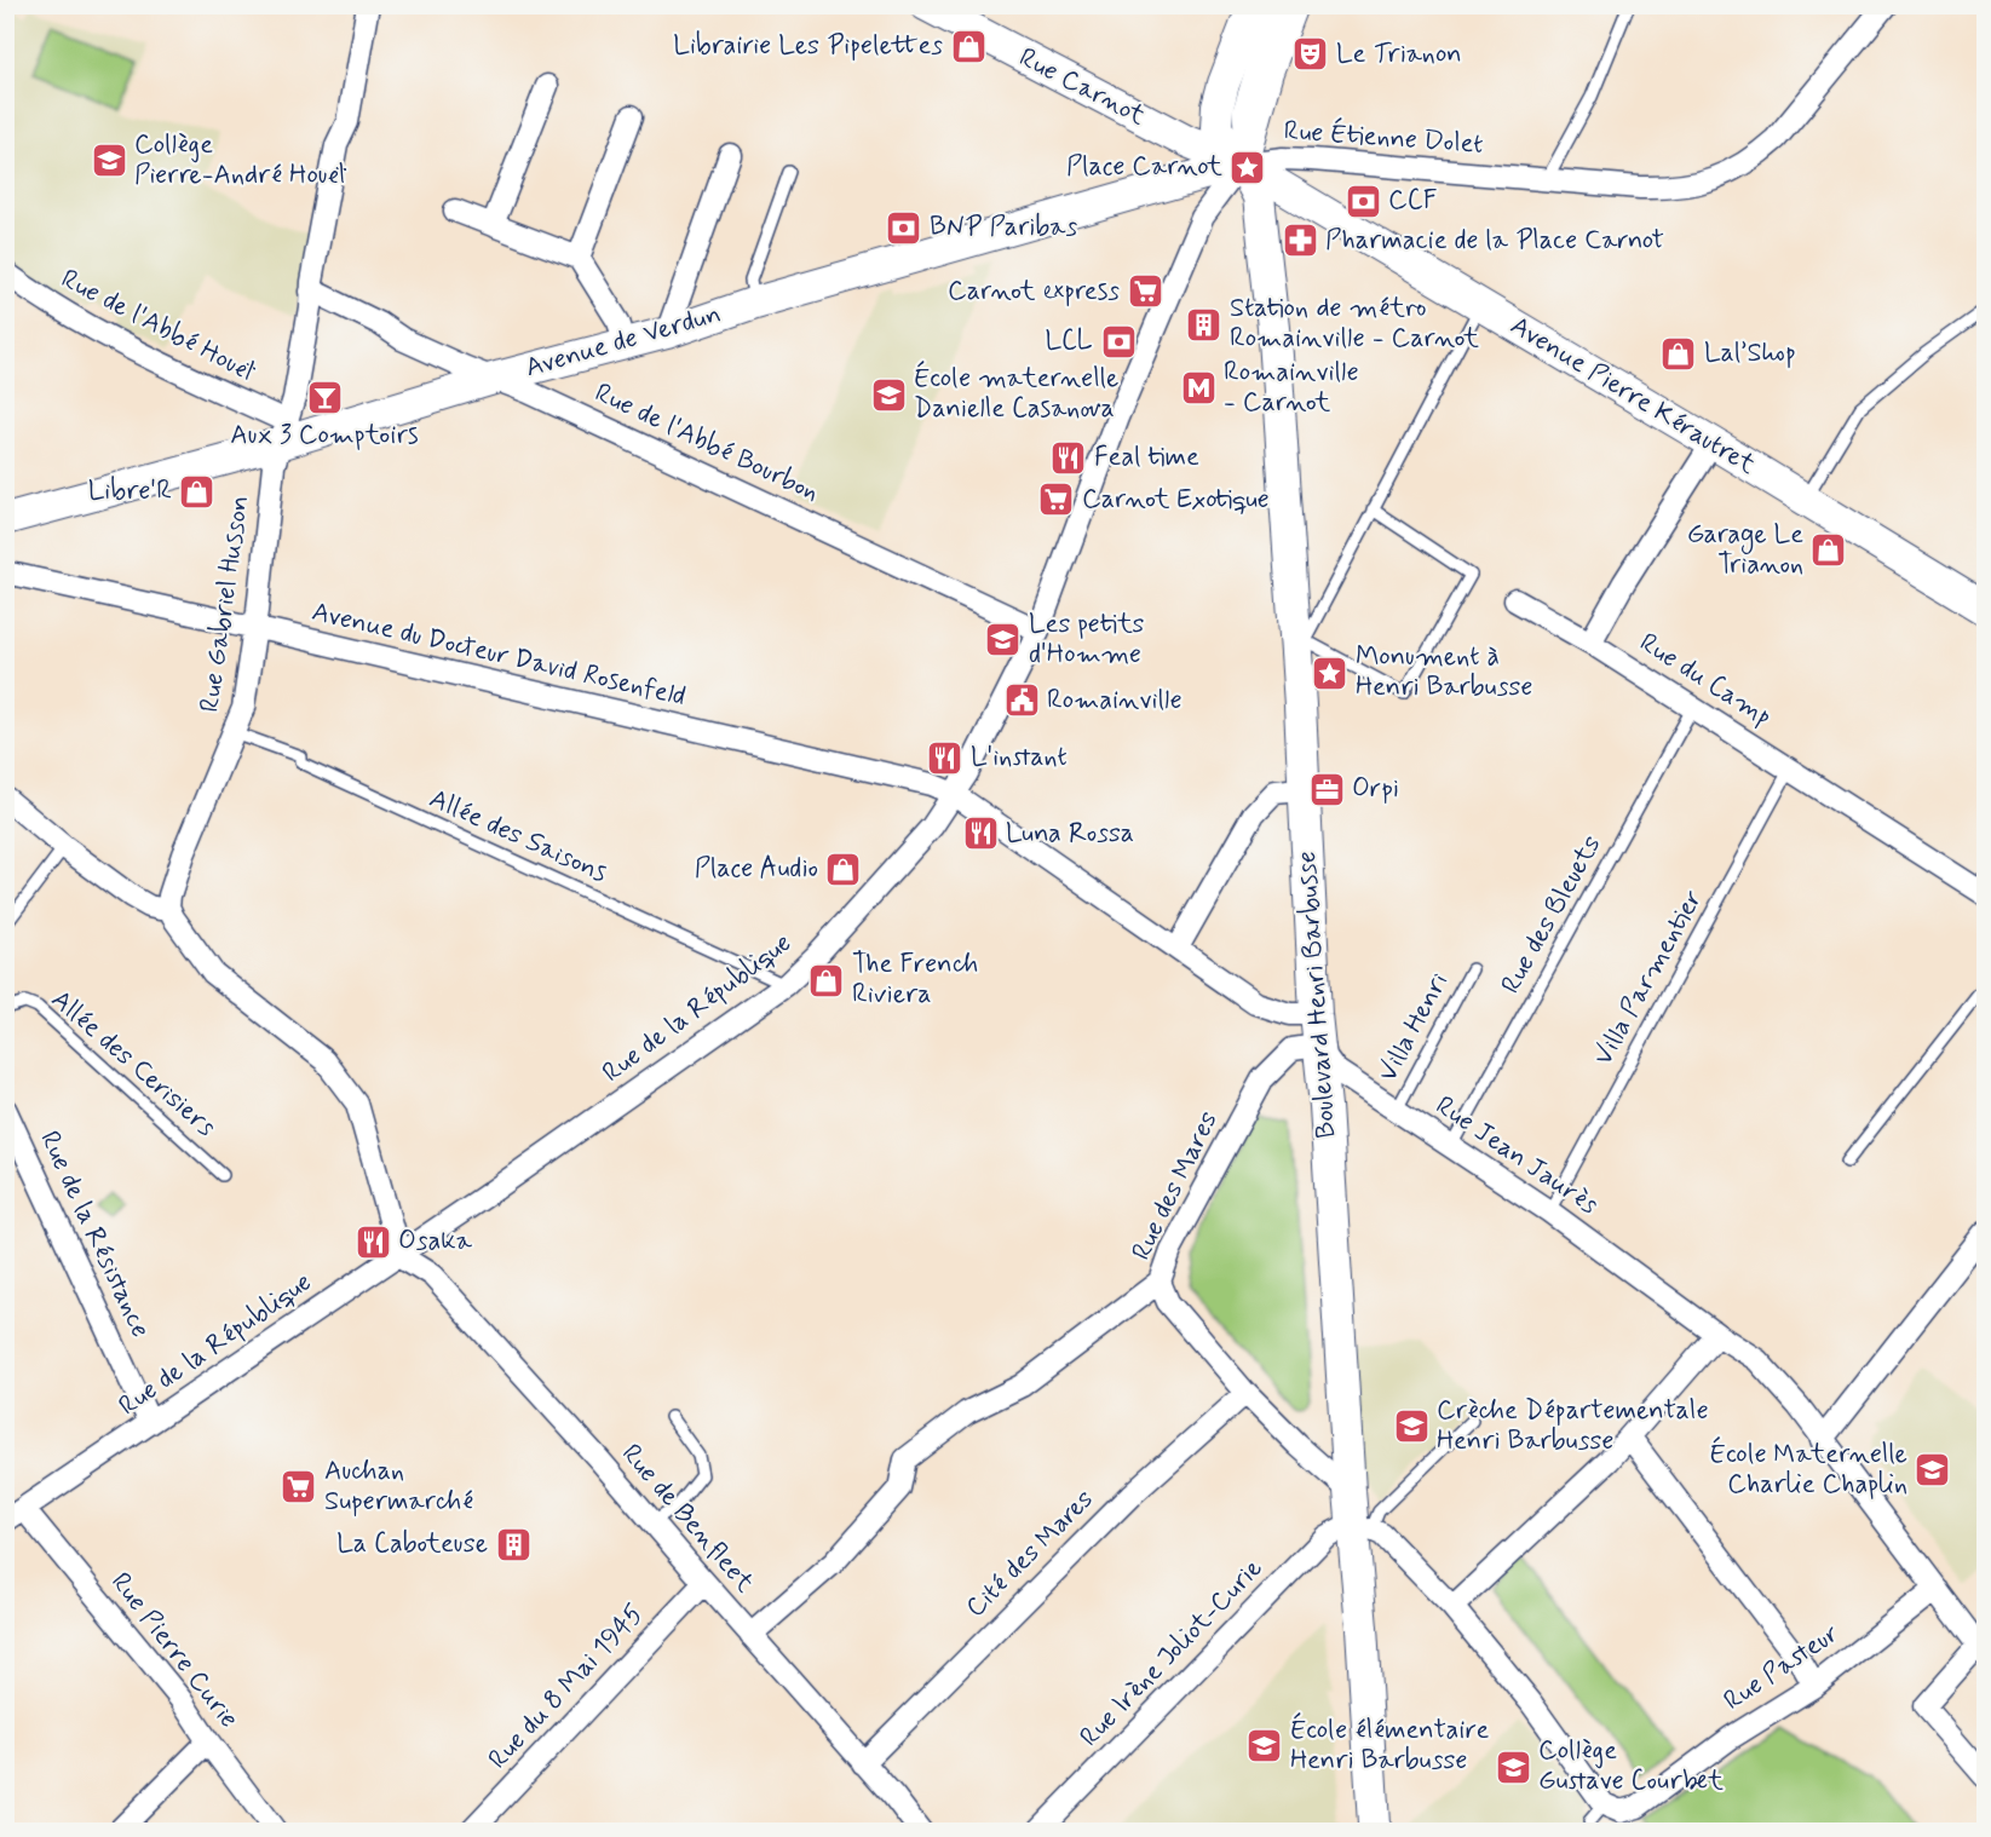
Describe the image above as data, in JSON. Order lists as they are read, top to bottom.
{
  "streets": {
    "street": [
      "Rue Carnot",
      "Rue Étienne Dolet",
      "Rue de l'Abbé Houël",
      "Avenue de Verdun",
      "Avenue Pierre Kérautret",
      "Rue de l'Abbé Bourbon",
      "Rue Gabriel Husson",
      "Avenue du Docteur David Rosenfeld",
      "Rue du Camp",
      "Boulevard Henri Barbusse",
      "Rue de la République",
      "Rue Jean Jaurès",
      "Rue des Mares",
      "Rue de la Résistance",
      "Rue de Benfleet",
      "Cité des Mares",
      "Rue Pierre Curie",
      "Rue Irène Joliot-Curie",
      "Rue Pasteur",
      "Rue du 8 Mai 1945"
    ],
    "lane": [
      "Allée des Saisons",
      "Rue des Bleuets",
      "Villa Parmentier",
      "Villa Henri",
      "Allée des Cerisiers"
    ]
  },
  "crossings": [
    ["Rue Carnot", "Rue Étienne Dolet"],
    ["Rue Carnot", "Avenue de Verdun"],
    ["Rue Carnot", "Avenue Pierre Kérautret"],
    ["Rue Carnot", "Boulevard Henri Barbusse"],
    ["Rue Carnot", "Rue de la République"],
    ["Rue Étienne Dolet", "Avenue de Verdun"],
    ["Rue Étienne Dolet", "Avenue Pierre Kérautret"],
    ["Rue Étienne Dolet", "Boulevard Henri Barbusse"],
    ["Rue Étienne Dolet", "Rue de la République"],
    ["Rue de l'Abbé Houël", "Avenue de Verdun"],
    ["Rue de l'Abbé Houël", "Rue Gabriel Husson"],
    ["Avenue de Verdun", "Avenue Pierre Kérautret"],
    ["Avenue de Verdun", "Rue de l'Abbé Bourbon"],
    ["Avenue de Verdun", "Rue Gabriel Husson"],
    ["Avenue de Verdun", "Boulevard Henri Barbusse"],
    ["Avenue de Verdun", "Rue de la République"],
    ["Avenue Pierre Kérautret", "Boulevard Henri Barbusse"],
    ["Avenue Pierre Kérautret", "Rue de la République"],
    ["Rue de l'Abbé Bourbon", "Rue Gabriel Husson"],
    ["Rue de l'Abbé Bourbon", "Rue de la République"],
    ["Rue Gabriel Husson", "Avenue du Docteur David Rosenfeld"],
    ["Rue Gabriel Husson", "Allée des Saisons"],
    ["Avenue du Docteur David Rosenfeld", "Rue de la République"],
    ["Rue du Camp", "Rue des Bleuets"],
    ["Rue du Camp", "Villa Parmentier"],
    ["Allée des Saisons", "Rue de la République"],
    ["Rue des Bleuets", "Rue Jean Jaurès"],
    ["Villa Parmentier", "Rue Jean Jaurès"],
    ["Boulevard Henri Barbusse", "Rue de la République"],
    ["Boulevard Henri Barbusse", "Rue Jean Jaurès"],
    ["Boulevard Henri Barbusse", "Rue des Mares"],
    ["Boulevard Henri Barbusse", "Rue Irène Joliot-Curie"],
    ["Rue de la République", "Rue de la Résistance"],
    ["Rue de la République", "Rue de Benfleet"],
    ["Rue de la République", "Rue Pierre Curie"],
    ["Villa Henri", "Rue Jean Jaurès"],
    ["Rue Jean Jaurès", "Rue Pasteur"],
    ["Rue des Mares", "Cité des Mares"],
    ["Rue de Benfleet", "Cité des Mares"],
    ["Rue de Benfleet", "Rue du 8 Mai 1945"]
  ],
  "places": {
    "shop": [
      "Librairie Les Pipelettes",
      "Lal’Shop",
      "Libre'R",
      "Garage Le Trianon",
      "Place Audio",
      "The French Riviera"
    ],
    "theatre": ["Le Trianon"],
    "school or university": [
      "Collège Pierre-André Houël",
      "École maternelle Danielle Casanova",
      "Les petits d'Homme",
      "Crèche Départementale Henri Barbusse",
      "École Maternelle Charlie Chaplin",
      "École élémentaire Henri Barbusse",
      "Collège Gustave Courbet"
    ],
    "place": ["Place Carnot", "Monument à Henri Barbusse"],
    "bank": ["CCF", "BNP Paribas", "LCL"],
    "pharmacy": ["Pharmacie de la Place Carnot"],
    "supermarket": ["Carnot express", "Carnot Exotique", "Auchan Supermarché"],
    "building": ["Station de métro Romainville - Carnot", "La Caboteuse"],
    "metro station": ["Romainville - Carnot"],
    "bar": ["Aux 3 Comptoirs"],
    "restaurant": [
      "Feal time",
      "L'instant",
      "Luna Rossa",
      "Osaka"
    ],
    "public building": ["Romainville"],
    "office": ["Orpi"]
  }
}
